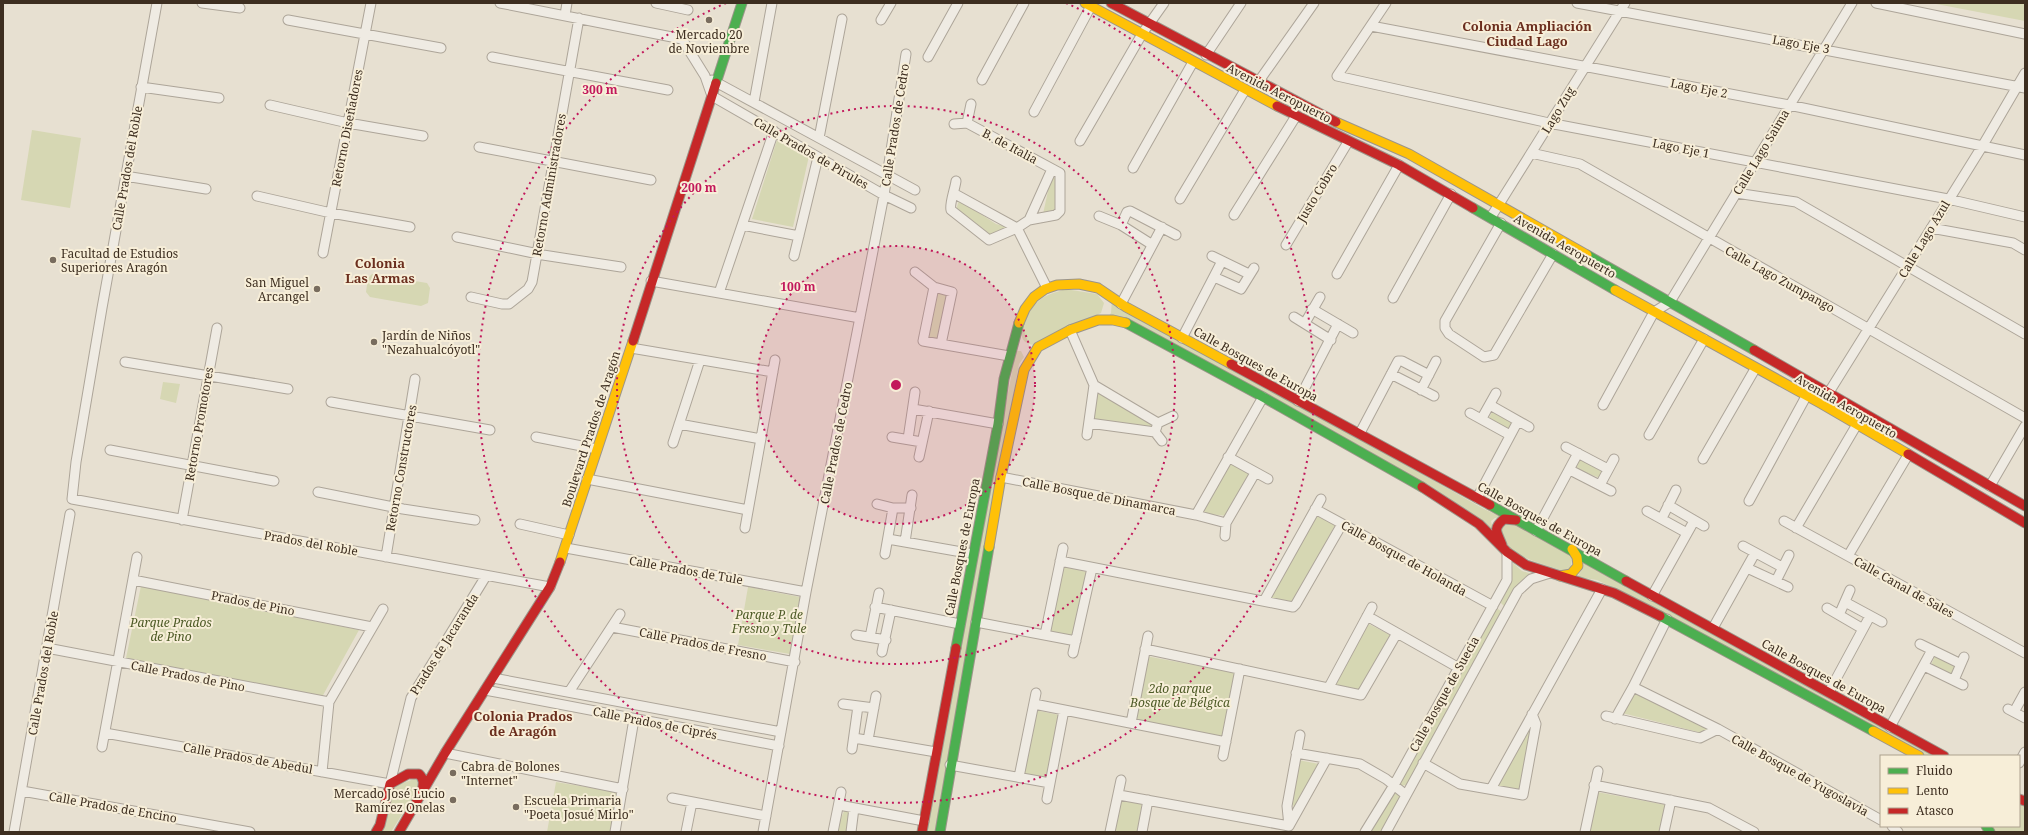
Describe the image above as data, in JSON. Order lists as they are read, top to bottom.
{
  "streets": {
    "street": [
      "Lago Eje 3",
      "Lago Eje 2",
      "Avenida Aeropuerto",
      "Lago Zug",
      "Calle Prados de Cedro",
      "Retorno Diseñadores",
      "B. de Italia",
      "Lago Eje 1",
      "Calle Lago Saima",
      "Calle Prados de Pirules",
      "Calle Prados del Roble",
      "Retorno Administradores",
      "Justo Cobro",
      "Calle Lago Azul",
      "Calle Lago Zumpango",
      "Calle Bosques de Europa",
      "Retorno Promotores",
      "Boulevard Prados de Aragón",
      "Retorno Constructores",
      "Calle Bosque de Dinamarca",
      "Prados del Roble",
      "Calle Bosque de Holanda",
      "Calle Prados de Tule",
      "Calle Canal de Sales",
      "Prados de Pino",
      "Prados de Jacaranda",
      "Calle Prados de Fresno",
      "Calle Prados de Pino",
      "Calle Bosque de Suecia",
      "Calle Prados de Ciprés",
      "Calle Prados de Abedul",
      "Calle Bosque de Yugoslavia",
      "Calle Prados de Encino"
    ]
  },
  "crossings": [
    ["Lago Eje 3", "Lago Zug"],
    ["Lago Eje 3", "Calle Lago Saima"],
    ["Lago Eje 3", "Calle Lago Azul"],
    ["Lago Eje 2", "Lago Zug"],
    ["Lago Eje 2", "Lago Eje 1"],
    ["Lago Eje 2", "Calle Lago Saima"],
    ["Lago Eje 2", "Calle Lago Azul"],
    ["Avenida Aeropuerto", "Lago Zug"],
    ["Avenida Aeropuerto", "Calle Lago Saima"],
    ["Avenida Aeropuerto", "Justo Cobro"],
    ["Avenida Aeropuerto", "Calle Lago Azul"],
    ["Lago Zug", "Lago Eje 1"],
    ["Lago Zug", "Calle Lago Zumpango"],
    ["Calle Prados de Cedro", "Calle Prados de Pirules"],
    ["Calle Prados de Cedro", "Calle Prados de Tule"],
    ["Calle Prados de Cedro", "Calle Prados de Fresno"],
    ["Calle Prados de Cedro", "Calle Prados de Ciprés"],
    ["Lago Eje 1", "Calle Lago Saima"],
    ["Lago Eje 1", "Calle Lago Azul"],
    ["Calle Lago Saima", "Calle Lago Zumpango"],
    ["Calle Prados de Pirules", "Boulevard Prados de Aragón"],
    ["Calle Prados del Roble", "Prados del Roble"],
    ["Calle Prados del Roble", "Calle Prados de Pino"],
    ["Calle Prados del Roble", "Calle Prados de Encino"],
    ["Calle Lago Azul", "Calle Lago Zumpango"],
    ["Calle Bosques de Europa", "Calle Bosque de Dinamarca"],
    ["Calle Bosques de Europa", "Calle Bosque de Suecia"],
    ["Calle Bosques de Europa", "Calle Bosque de Yugoslavia"],
    ["Retorno Promotores", "Prados del Roble"],
    ["Boulevard Prados de Aragón", "Prados del Roble"],
    ["Boulevard Prados de Aragón", "Calle Prados de Tule"],
    ["Boulevard Prados de Aragón", "Calle Prados de Ciprés"],
    ["Retorno Constructores", "Prados del Roble"],
    ["Prados del Roble", "Prados de Jacaranda"],
    ["Calle Bosque de Holanda", "Calle Bosque de Suecia"],
    ["Prados de Jacaranda", "Calle Prados de Abedul"]
  ],
  "districts": ["Colonia Ampliación Ciudad Lago", "Colonia Las Armas", "Colonia Prados de Aragón"],
  "parks": ["Parque P. de Fresno y Tule", "Parque Prados de Pino", "2do parque Bosque de Bélgica"],
  "places": [
    "Mercado 20 de Noviembre",
    "Facultad de Estudios Superiores Aragón",
    "San Miguel Arcangel",
    "Jardín de Niños \"Nezahualcóyotl\"",
    "Cabra de Bolones \"Internet\"",
    "Mercado José Lucio Ramírez Onelas",
    "Escuela Primaria \"Poeta Josué Mirlo\""
  ],
  "legend": ["Fluido", "Lento", "Atasco"],
  "rings": ["300 m", "200 m", "100 m"]
}
